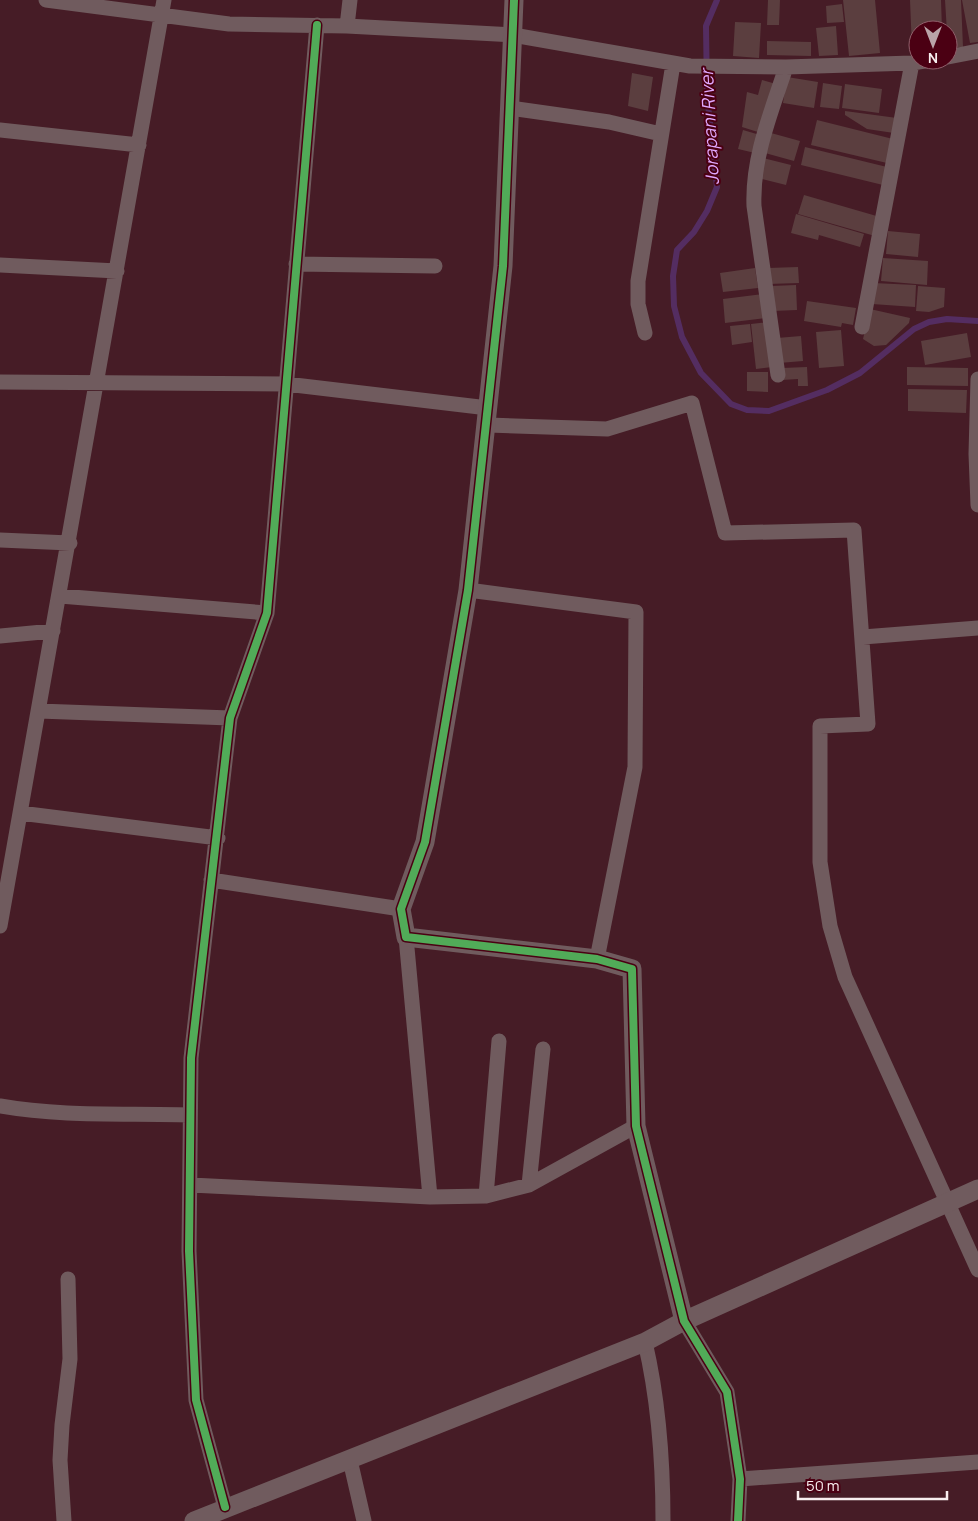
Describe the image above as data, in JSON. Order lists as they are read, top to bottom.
{
  "water": ["Jorapani River"],
  "scale_bar": "50 m",
  "north": "bottom"
}
